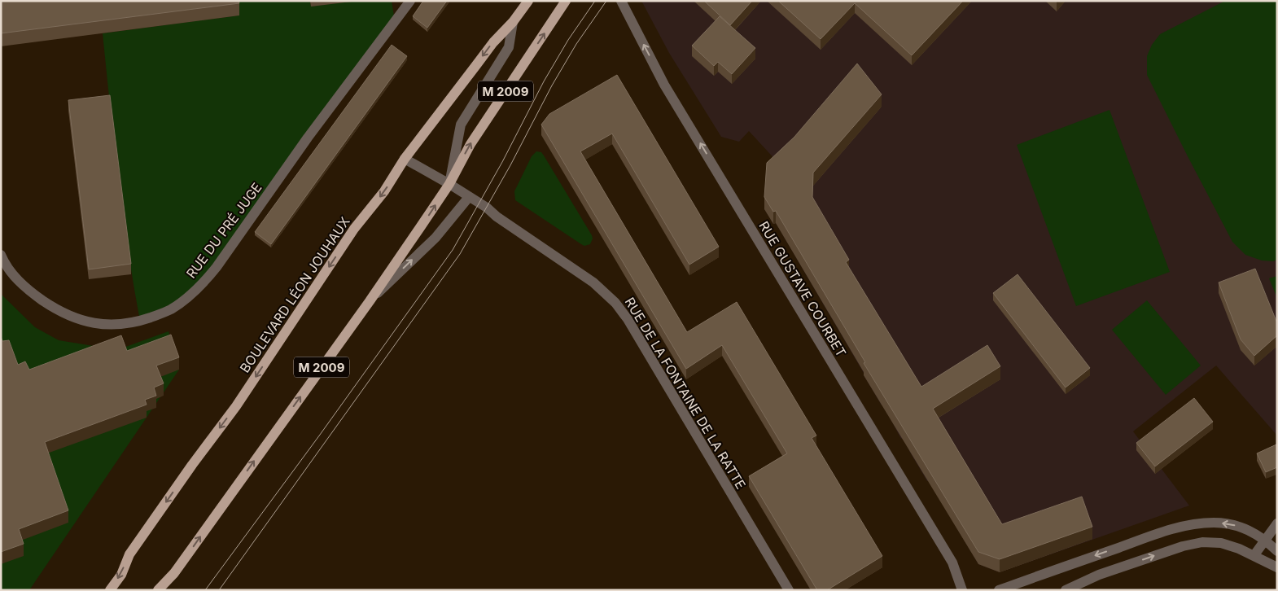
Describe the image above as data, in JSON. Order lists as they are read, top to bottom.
{
  "streets": {
    "main road": ["M 2009", "BOULEVARD LÉON JOUHAUX"],
    "street": ["RUE DU PRÉ JUGE", "RUE GUSTAVE COURBET", "RUE DE LA FONTAINE DE LA RATTE"]
  },
  "crossings": [
    ["BOULEVARD LÉON JOUHAUX", "RUE DE LA FONTAINE DE LA RATTE"]
  ],
  "one_way": ["RUE GUSTAVE COURBET"]
}
